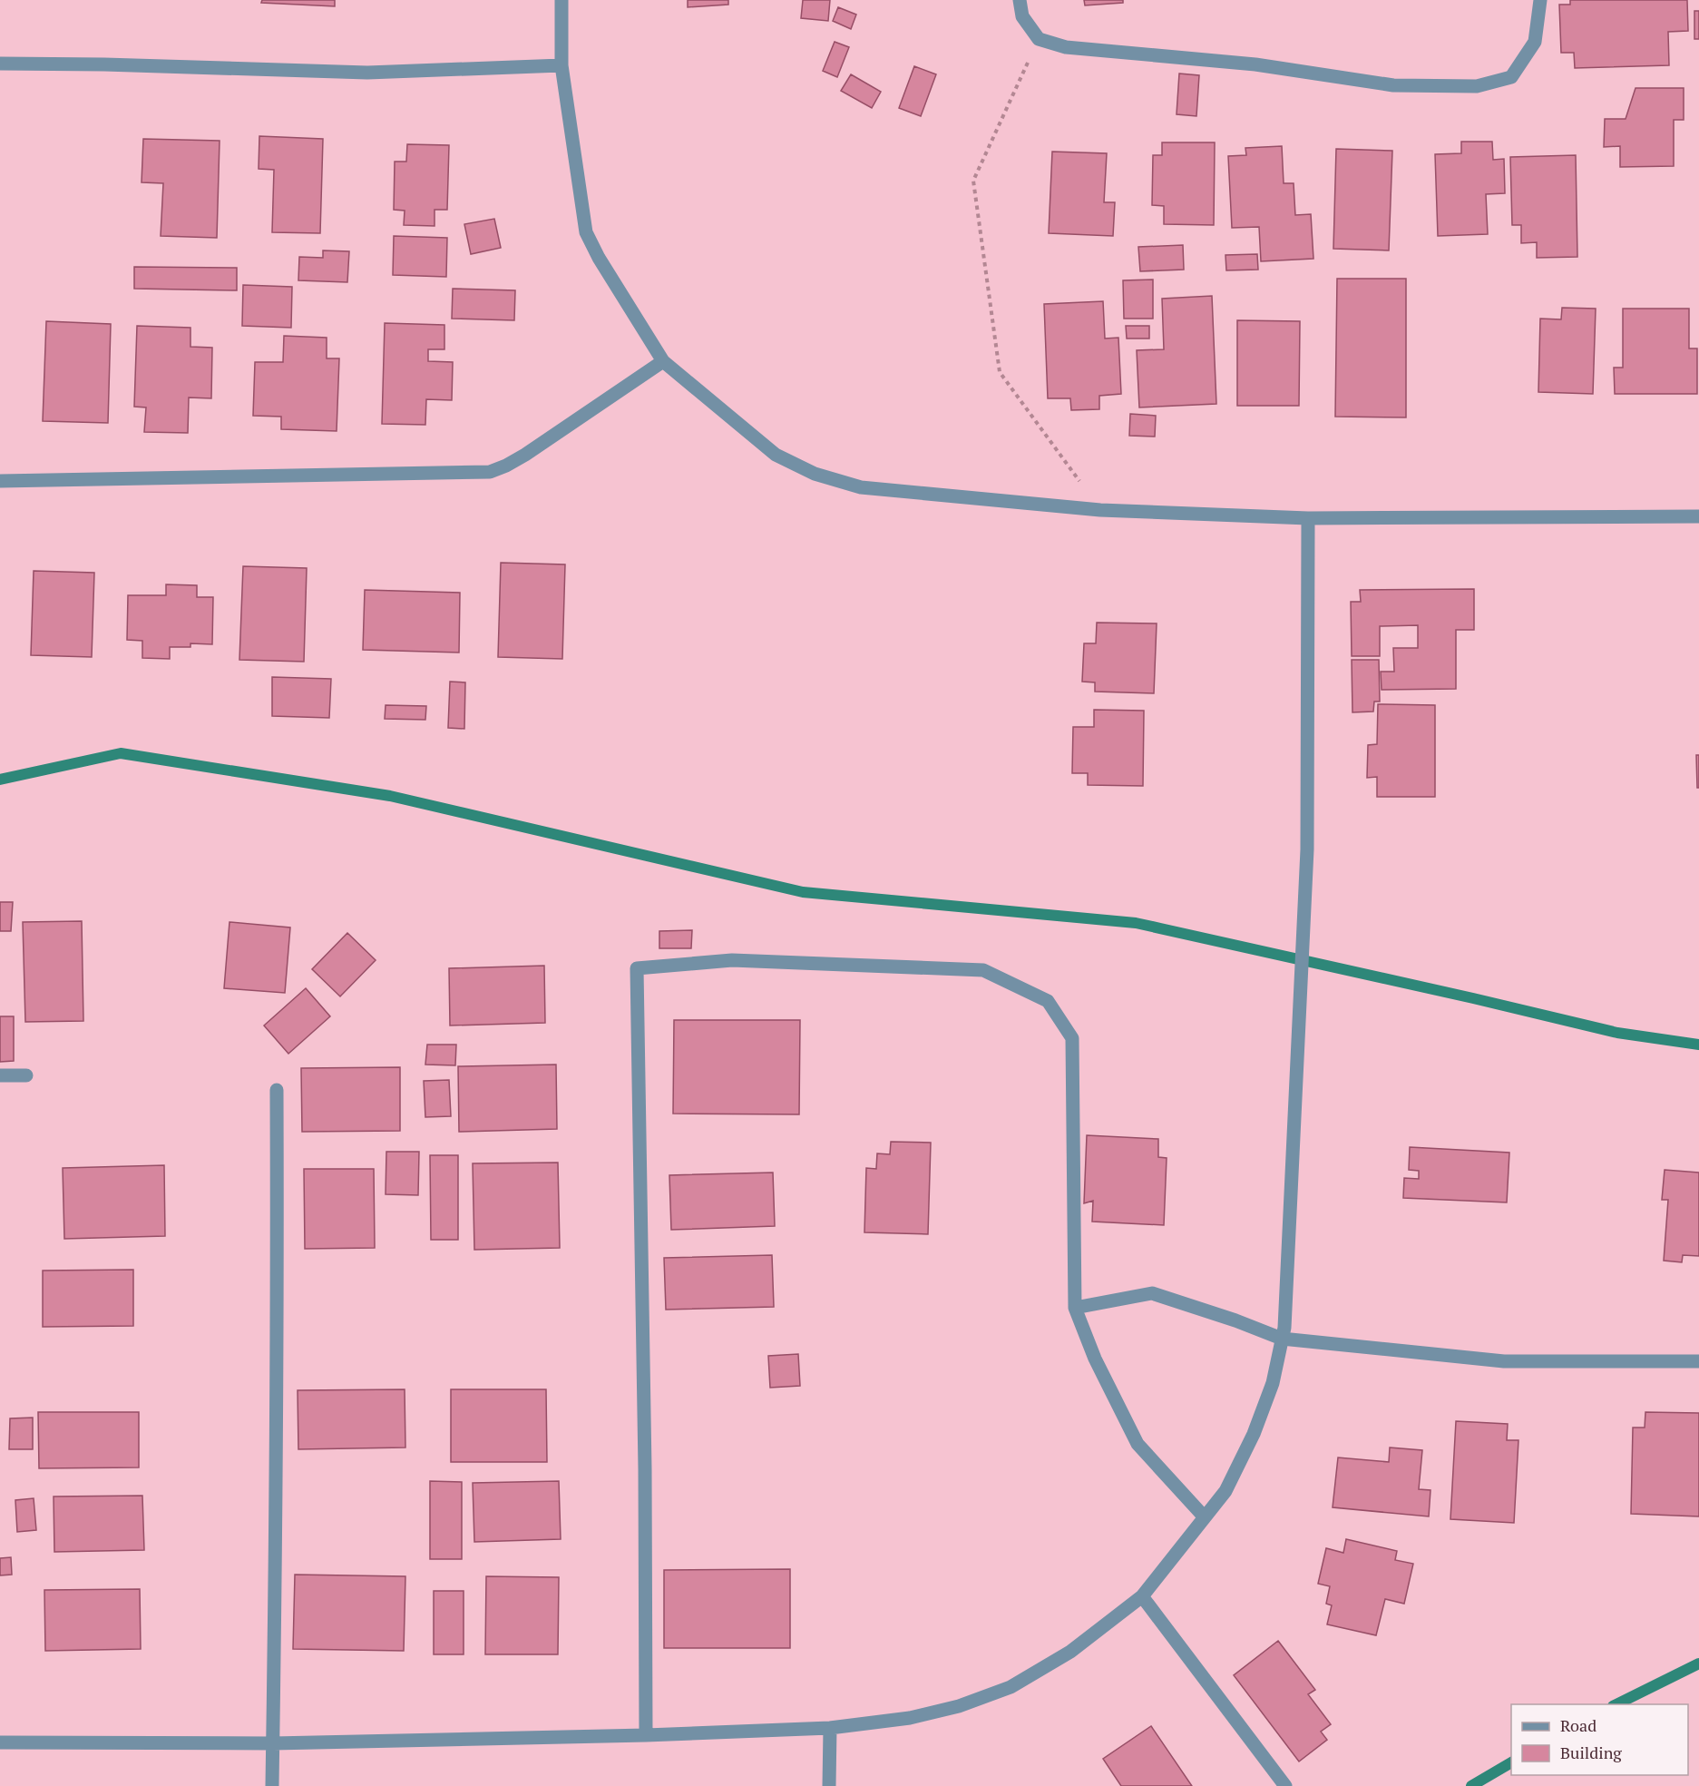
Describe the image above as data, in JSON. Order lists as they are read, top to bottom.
{
  "legend": ["Road", "Building"]
}
